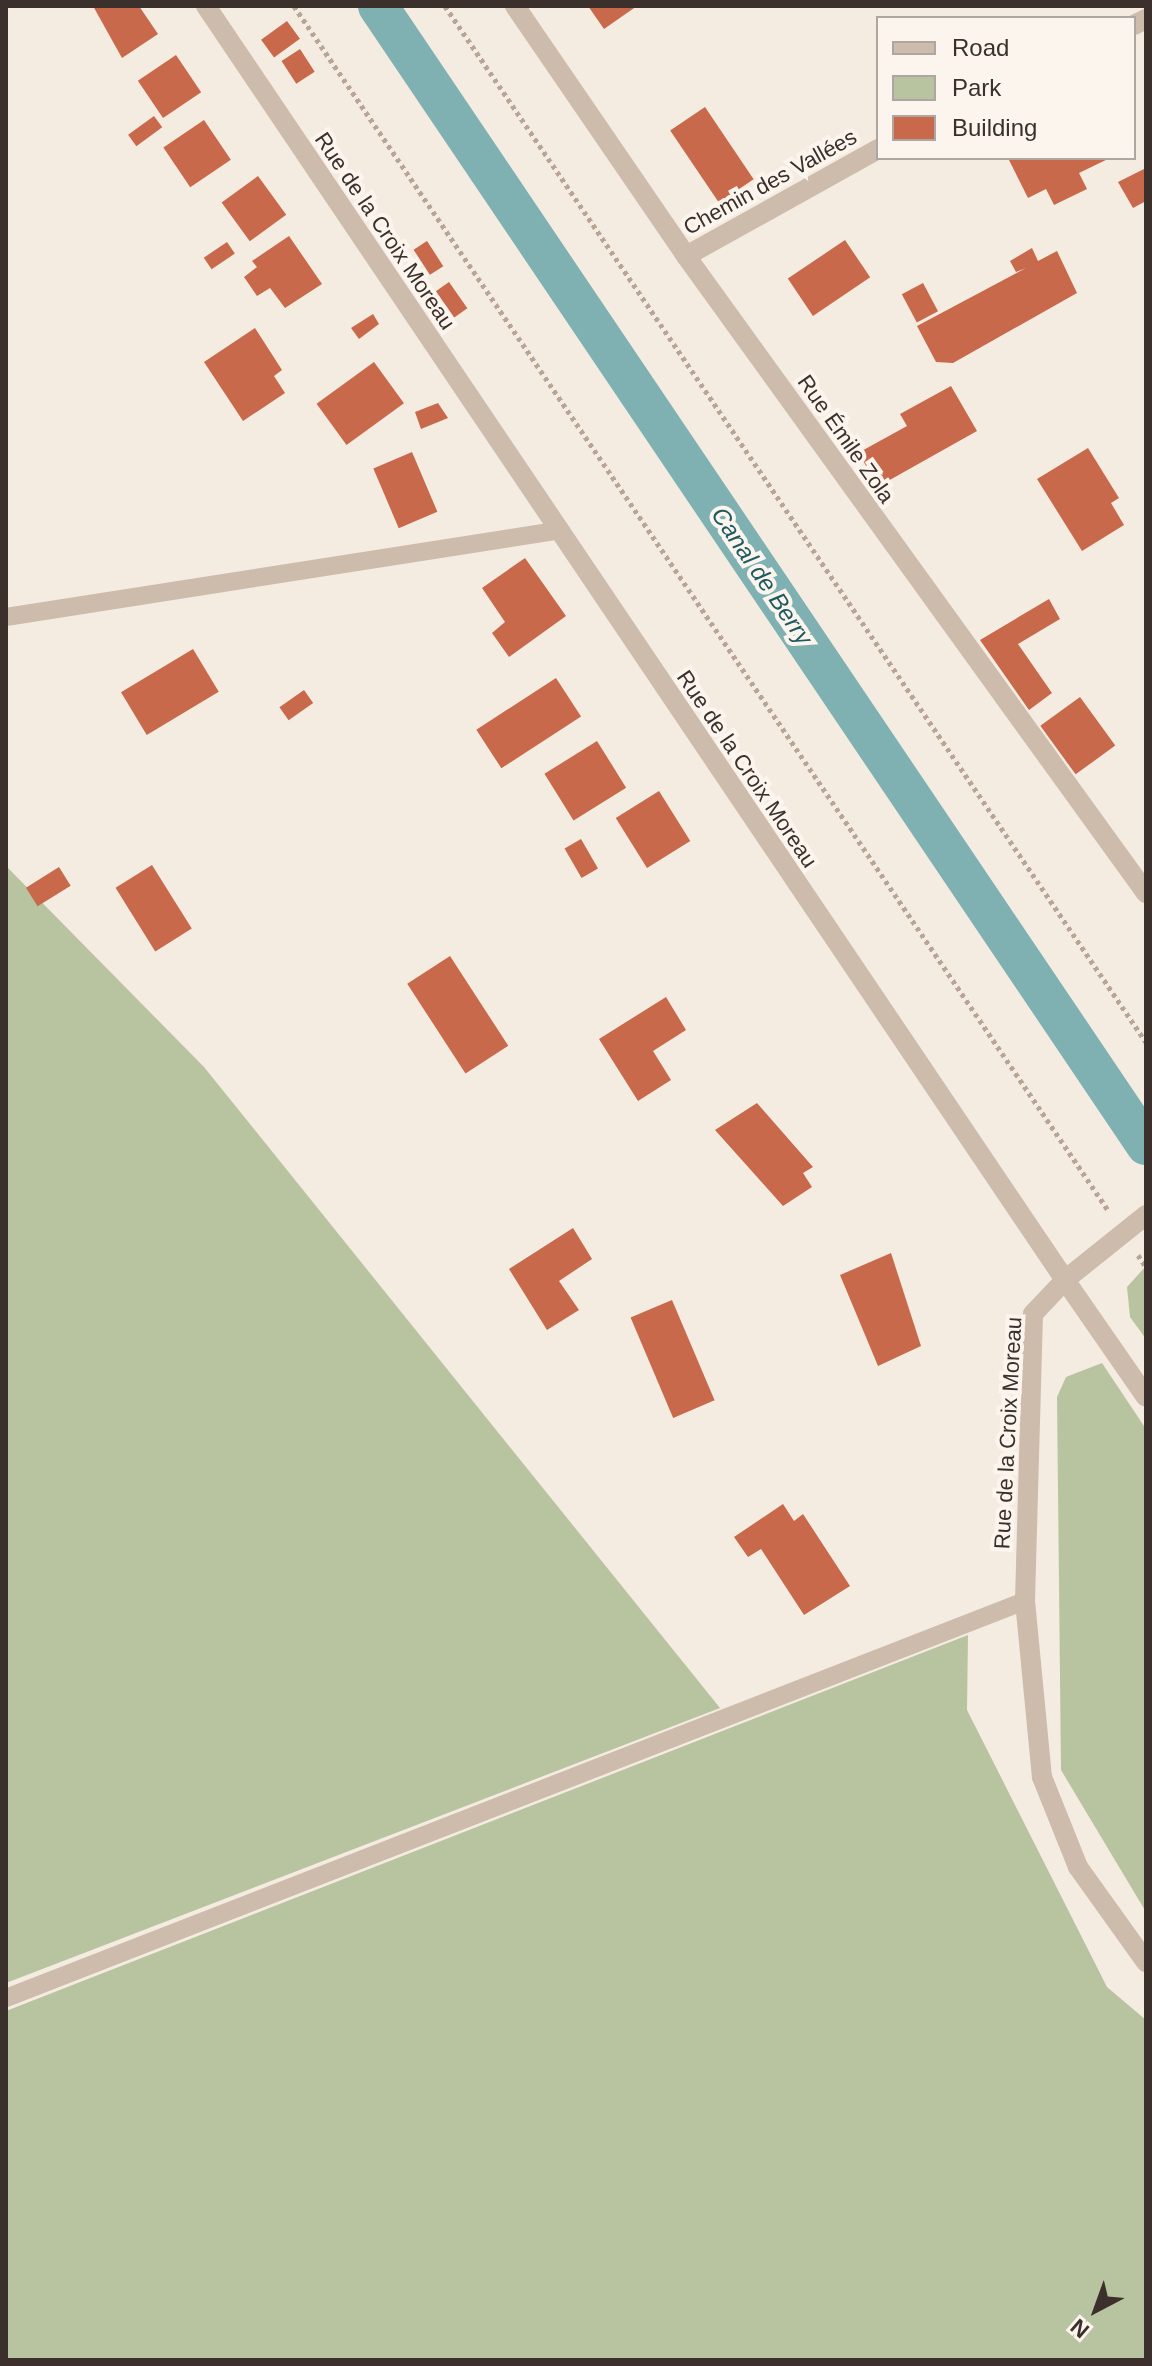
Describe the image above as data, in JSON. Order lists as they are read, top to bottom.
{
  "streets": {
    "street": ["Chemin des Vallées", "Rue de la Croix Moreau", "Rue Émile Zola"]
  },
  "crossings": [
    ["Chemin des Vallées", "Rue Émile Zola"]
  ],
  "water": ["Canal de Berry"],
  "legend": ["Road", "Park", "Building"],
  "north": "bottom left"
}
